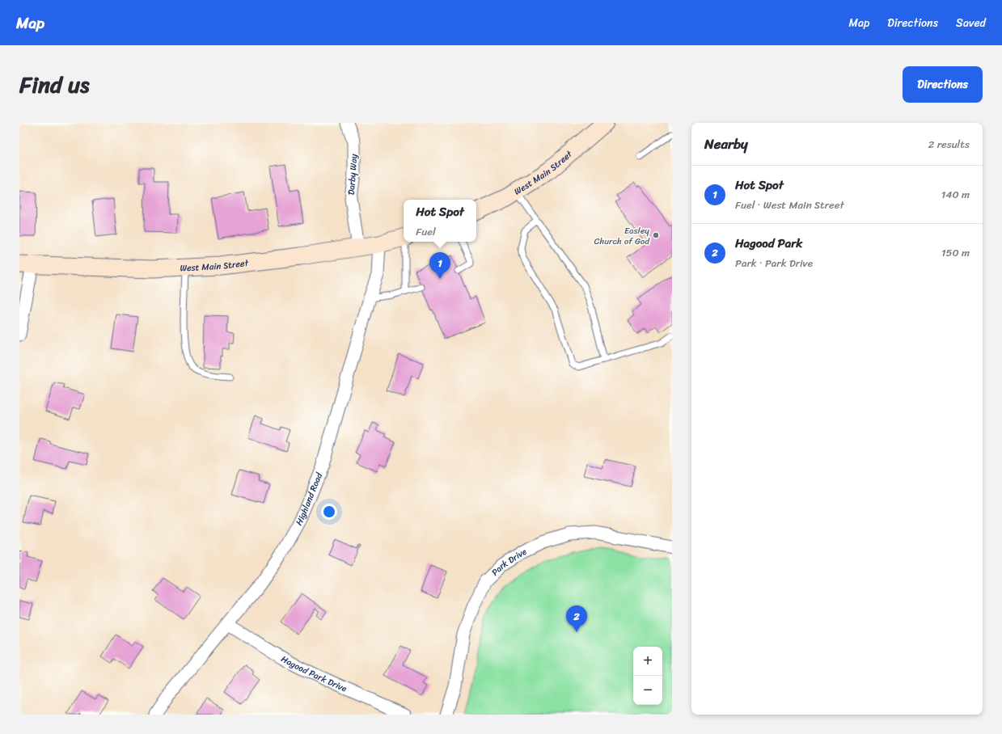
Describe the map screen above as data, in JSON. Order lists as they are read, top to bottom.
{
  "streets": {
    "main road": ["West Main Street"],
    "street": [
      "Darby Way",
      "Highland Road",
      "Park Drive",
      "Hagood Park Drive"
    ]
  },
  "crossings": [
    ["West Main Street", "Darby Way"],
    ["West Main Street", "Highland Road"],
    ["Highland Road", "Hagood Park Drive"]
  ],
  "places": ["Easley Church of God"],
  "page": {
    "header": "Map",
    "nav": ["Map", "Directions", "Saved"],
    "title": "Find us",
    "buttons": "Directions",
    "heading": ["Nearby", "2 results"],
    "list": [
      {
        "mark": "1",
        "name": "Hot Spot",
        "note": "Fuel · West Main Street",
        "value": "140 m"
      },
      {
        "mark": "2",
        "name": "Hagood Park",
        "note": "Park · Park Drive",
        "value": "150 m"
      }
    ],
    "popup": ["Hot Spot", "Fuel"],
    "pins": ["1", "2"],
    "map_buttons": ["+", "−"]
  }
}
